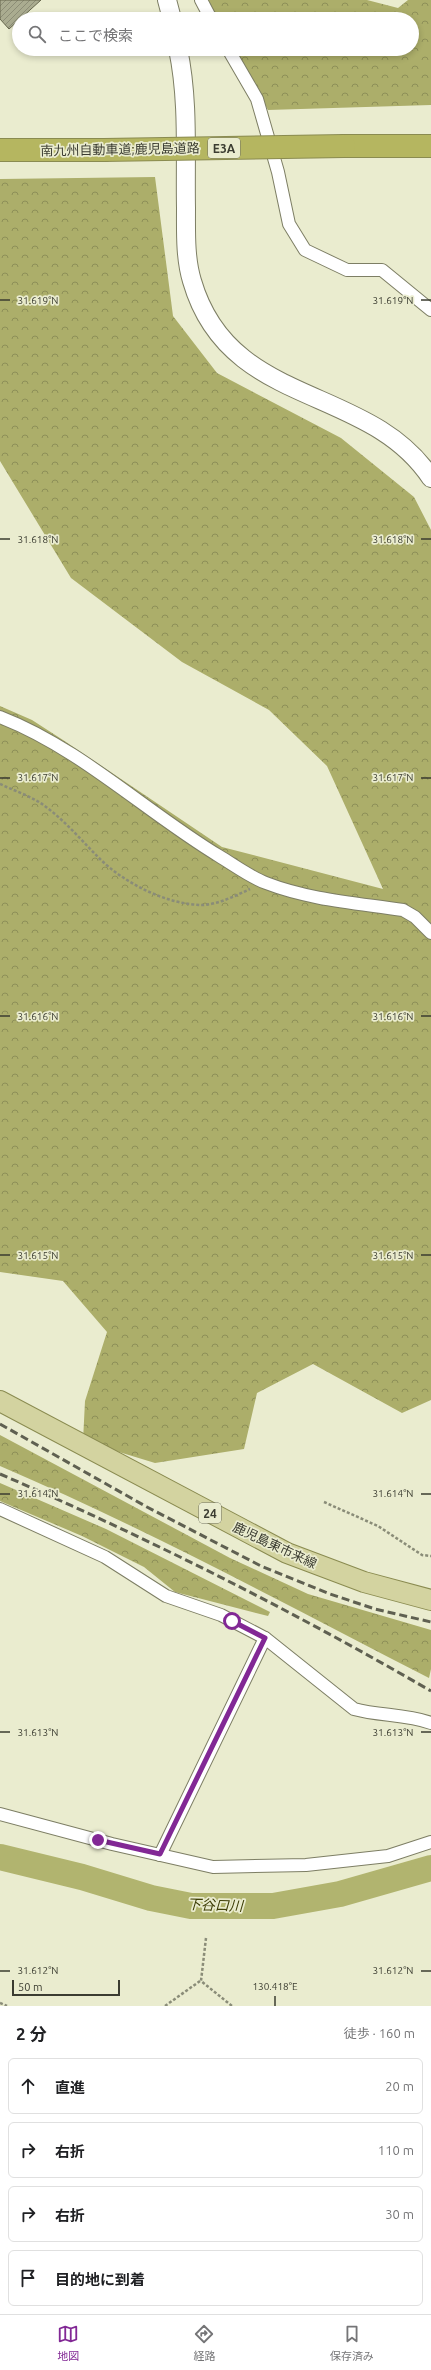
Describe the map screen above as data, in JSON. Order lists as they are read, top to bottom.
{
  "streets": {
    "highway": ["E3A", "南九州自動車道;鹿児島道路"],
    "main road": ["24", "鹿児島東市来線"]
  },
  "water": ["下谷口川"],
  "scale_bar": "50 m",
  "page": {
    "search": "ここで検索",
    "scale": "50 m",
    "heading": ["2 分", "徒歩 · 160 m"],
    "list": [
      ["直進", "20 m"],
      ["右折", "110 m"],
      ["右折", "30 m"],
      "目的地に到着"
    ],
    "nav": ["地図", "経路", "保存済み"]
  },
  "coordinates": [
    "31.619°N",
    "31.618°N",
    "31.617°N",
    "31.616°N",
    "31.615°N",
    "31.614°N",
    "31.613°N",
    "31.612°N",
    "130.418°E"
  ]
}
